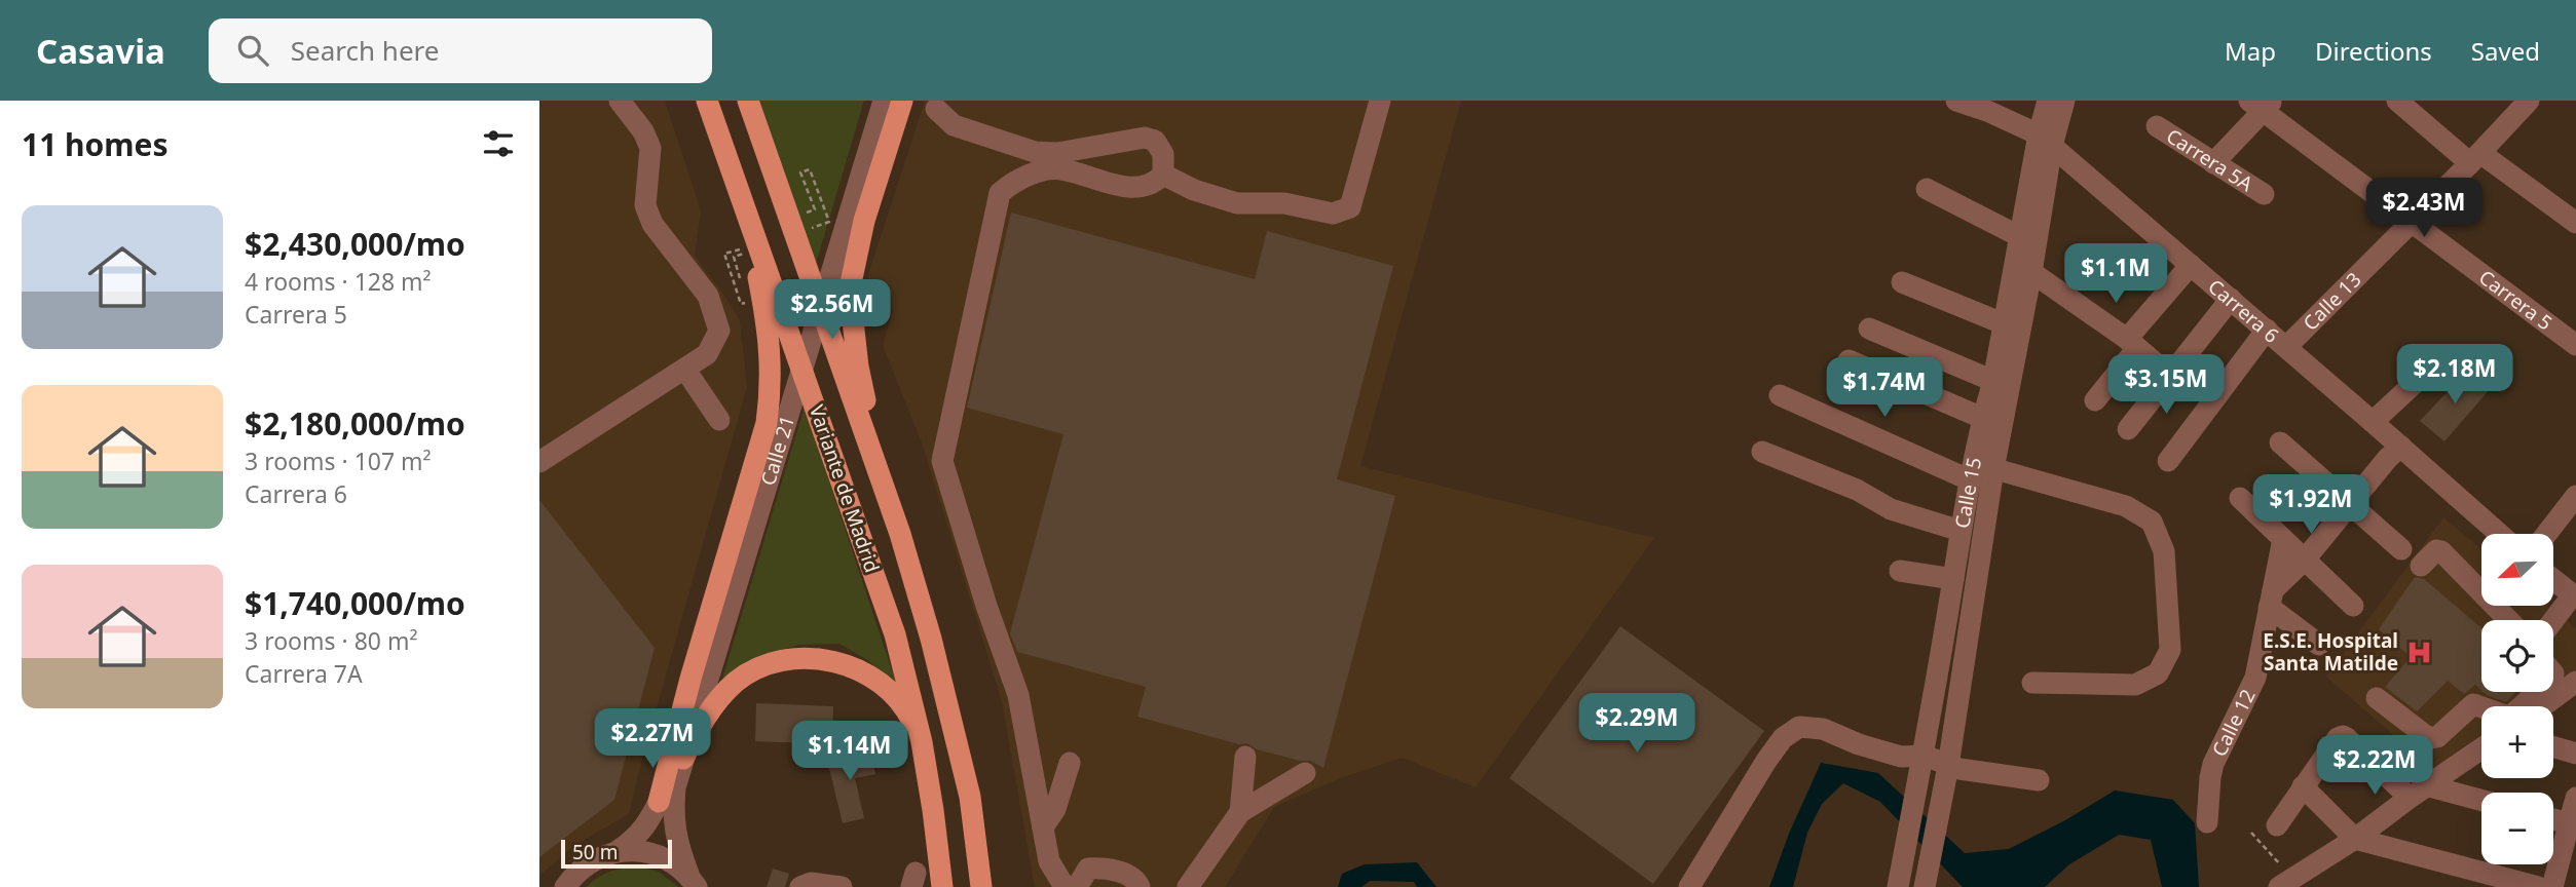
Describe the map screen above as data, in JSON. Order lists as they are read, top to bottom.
{
  "streets": {
    "main road": ["Variante de Madrid"],
    "street": [
      "Carrera 5A",
      "Carrera 5",
      "Calle 13",
      "Carrera 6",
      "Calle 21",
      "Calle 15",
      "Calle 12"
    ]
  },
  "crossings": [
    ["Carrera 5", "Calle 13"],
    ["Calle 13", "Carrera 6"],
    ["Carrera 6", "Calle 15"]
  ],
  "places": {
    "hospital": ["E.S.E. Hospital Santa Matilde"]
  },
  "scale_bar": "50 m",
  "north": "bottom left",
  "page": {
    "header": "Casavia",
    "search": "Search here",
    "nav": ["Map", "Directions", "Saved"],
    "heading": "11 homes",
    "price": [
      "$2.43M",
      "$1.1M",
      "$2.56M",
      "$2.18M",
      "$3.15M",
      "$1.74M",
      "$1.92M",
      "$2.29M",
      "$2.27M",
      "$1.14M",
      "$2.22M"
    ],
    "list": [
      {
        "name": "$2,430,000/mo",
        "note": "4 rooms · 128 m² · Carrera 5"
      },
      {
        "name": "$2,180,000/mo",
        "note": "3 rooms · 107 m² · Carrera 6"
      },
      {
        "name": "$1,740,000/mo",
        "note": "3 rooms · 80 m² · Carrera 7A"
      }
    ],
    "map_buttons": ["+", "−"],
    "scale": "50 m"
  }
}
